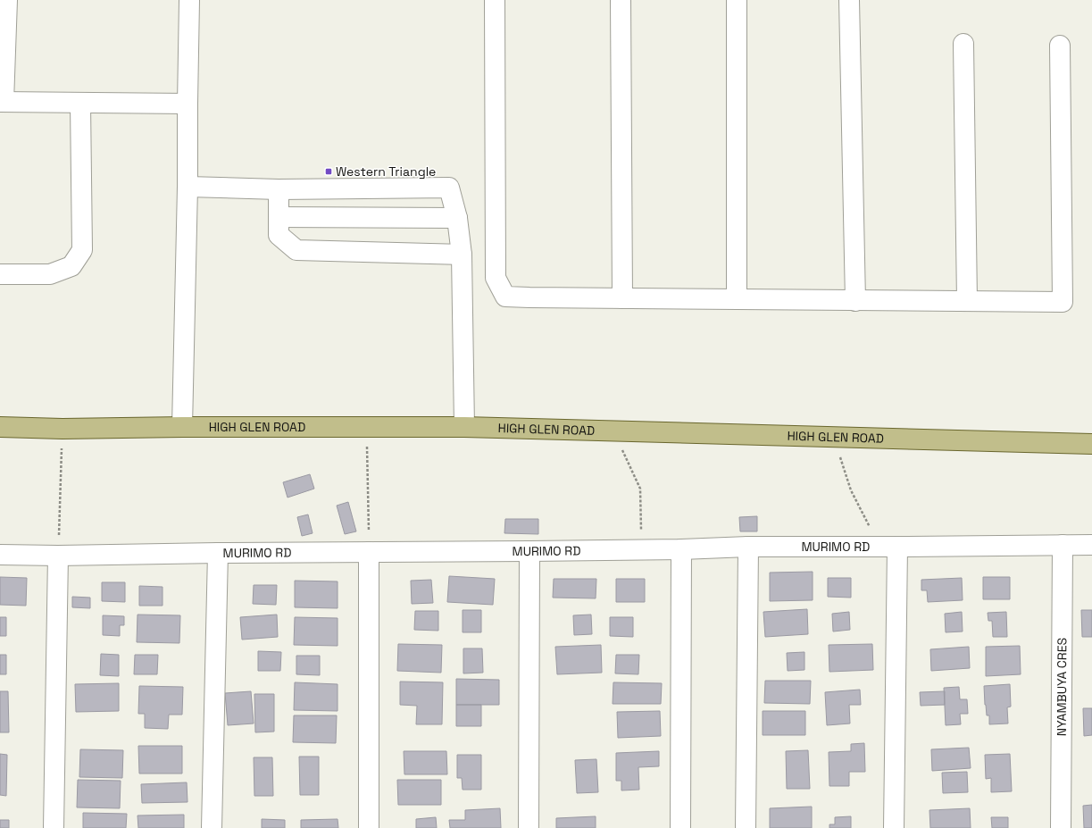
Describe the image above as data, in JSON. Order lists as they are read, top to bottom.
{
  "streets": {
    "main road": ["HIGH GLEN ROAD"],
    "street": ["MURIMO RD", "NYAMBUYA CRES"]
  },
  "crossings": [
    ["MURIMO RD", "NYAMBUYA CRES"]
  ],
  "places": {
    "transit": ["Western Triangle"]
  }
}
